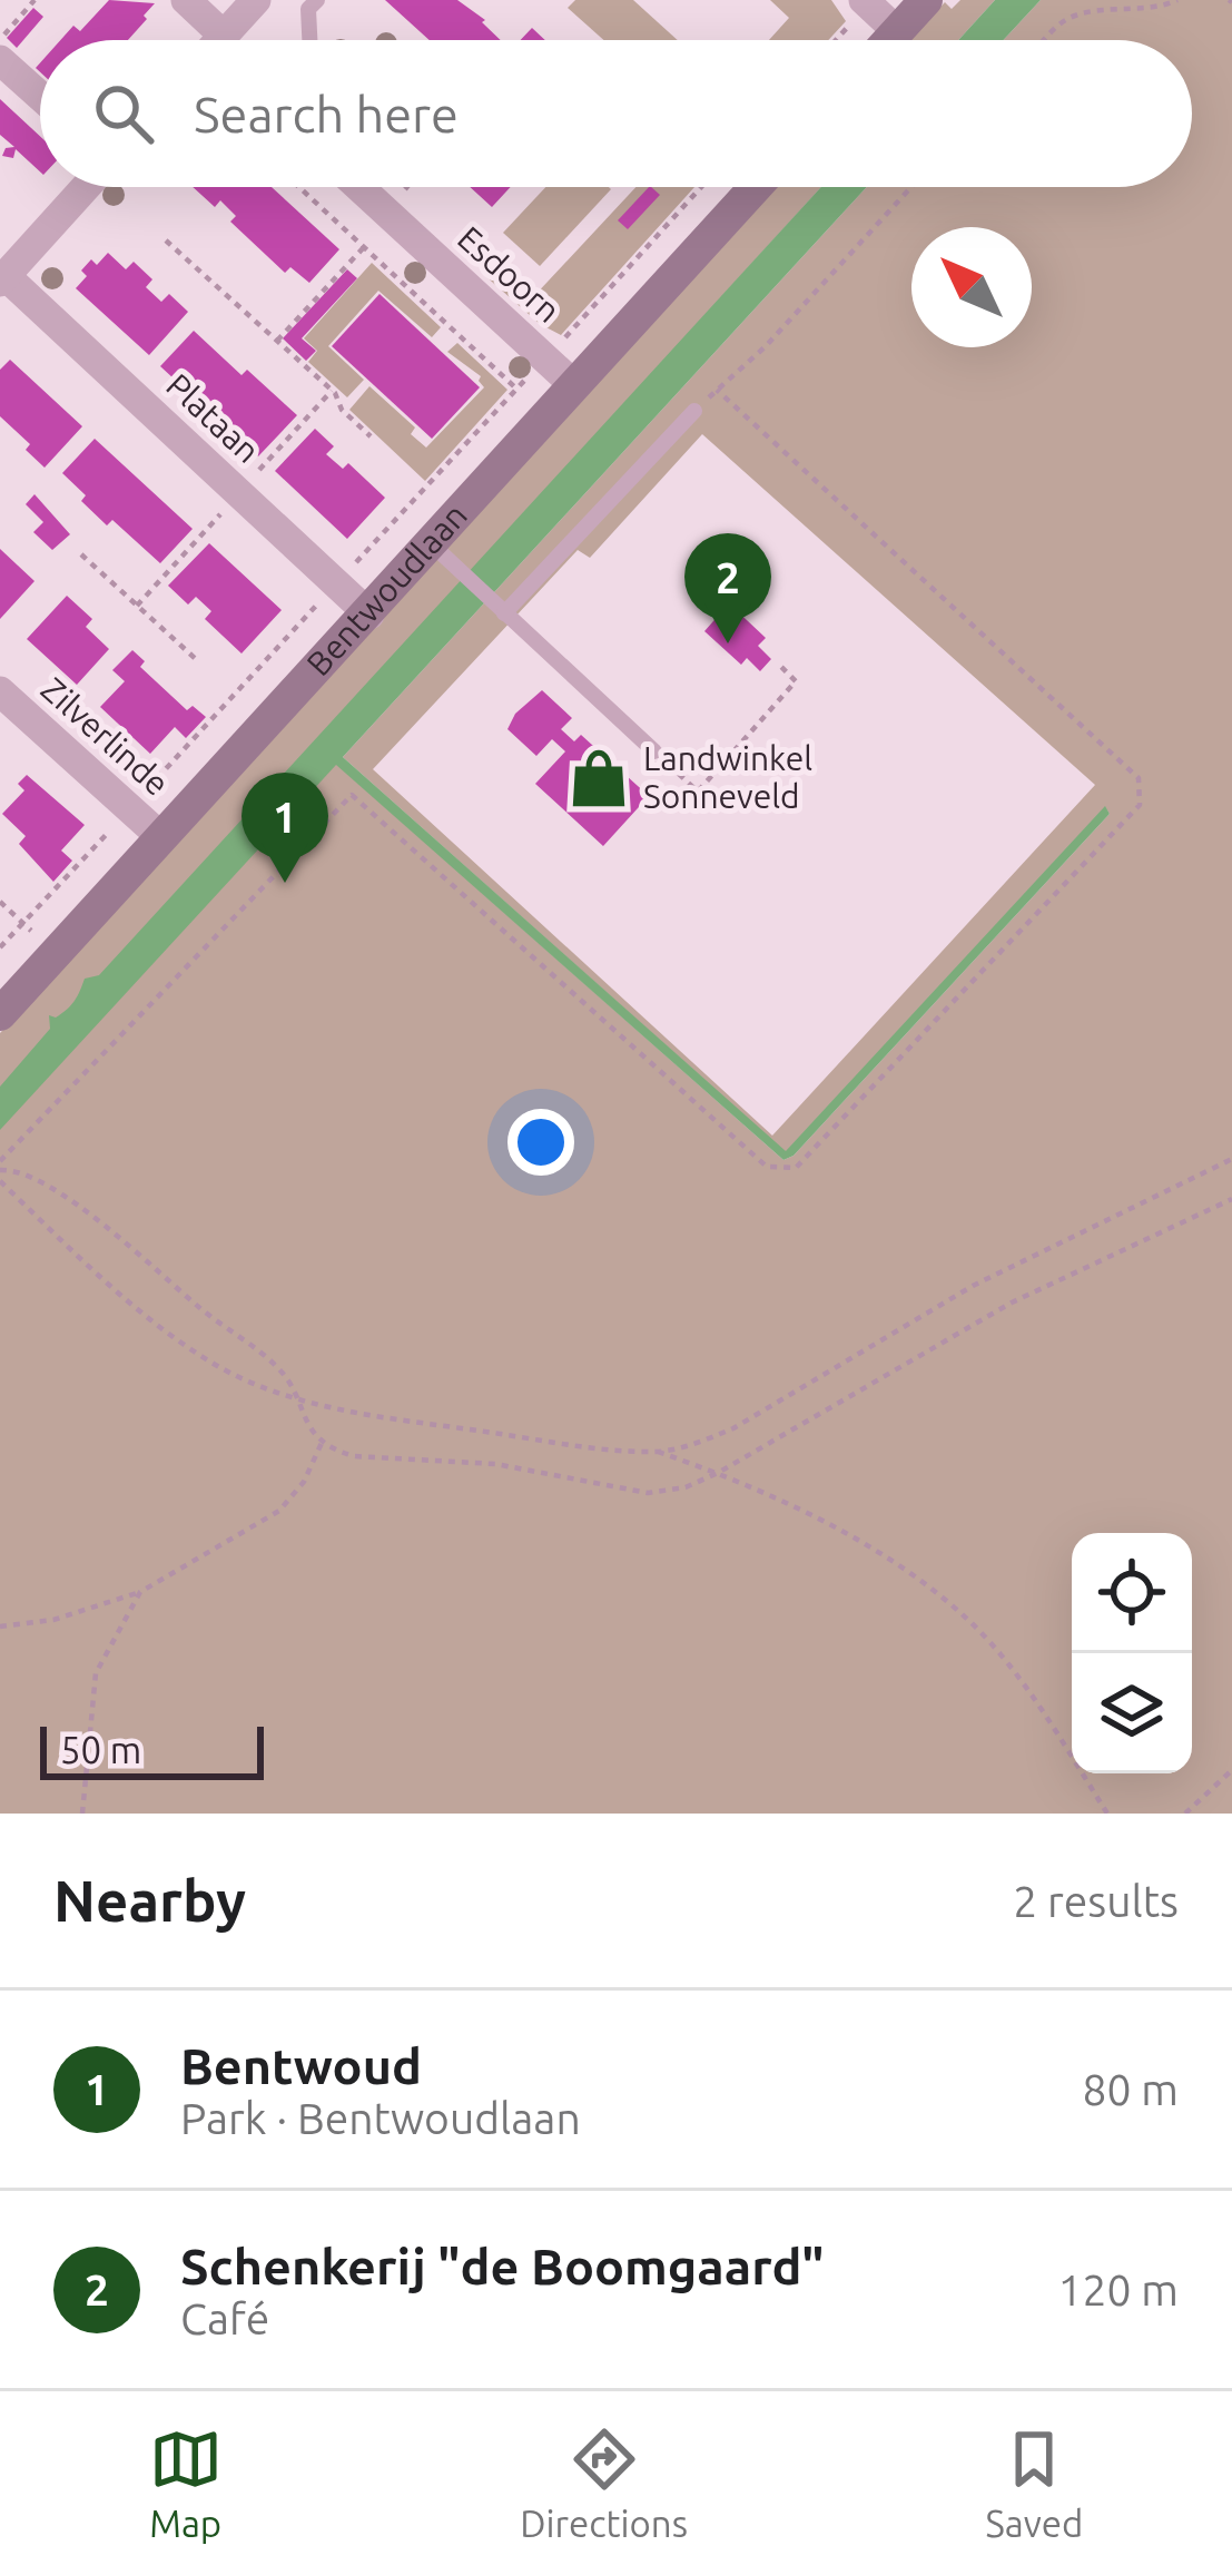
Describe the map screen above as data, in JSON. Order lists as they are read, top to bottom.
{
  "streets": {
    "main road": ["Bentwoudlaan"],
    "street": ["Esdoorn", "Plataan", "Zilverlinde"]
  },
  "crossings": [
    ["Esdoorn", "Bentwoudlaan"],
    ["Plataan", "Bentwoudlaan"],
    ["Bentwoudlaan", "Zilverlinde"]
  ],
  "places": {
    "shop": ["Landwinkel Sonneveld"]
  },
  "scale_bar": "50 m",
  "north": "top left",
  "page": {
    "search": "Search here",
    "pins": ["2", "1"],
    "scale": "50 m",
    "heading": ["Nearby", "2 results"],
    "list": [
      {
        "mark": "1",
        "name": "Bentwoud",
        "note": "Park · Bentwoudlaan",
        "value": "80 m"
      },
      {
        "mark": "2",
        "name": "Schenkerij \"de Boomgaard\"",
        "note": "Café",
        "value": "120 m"
      }
    ],
    "nav": ["Map", "Directions", "Saved"]
  }
}
